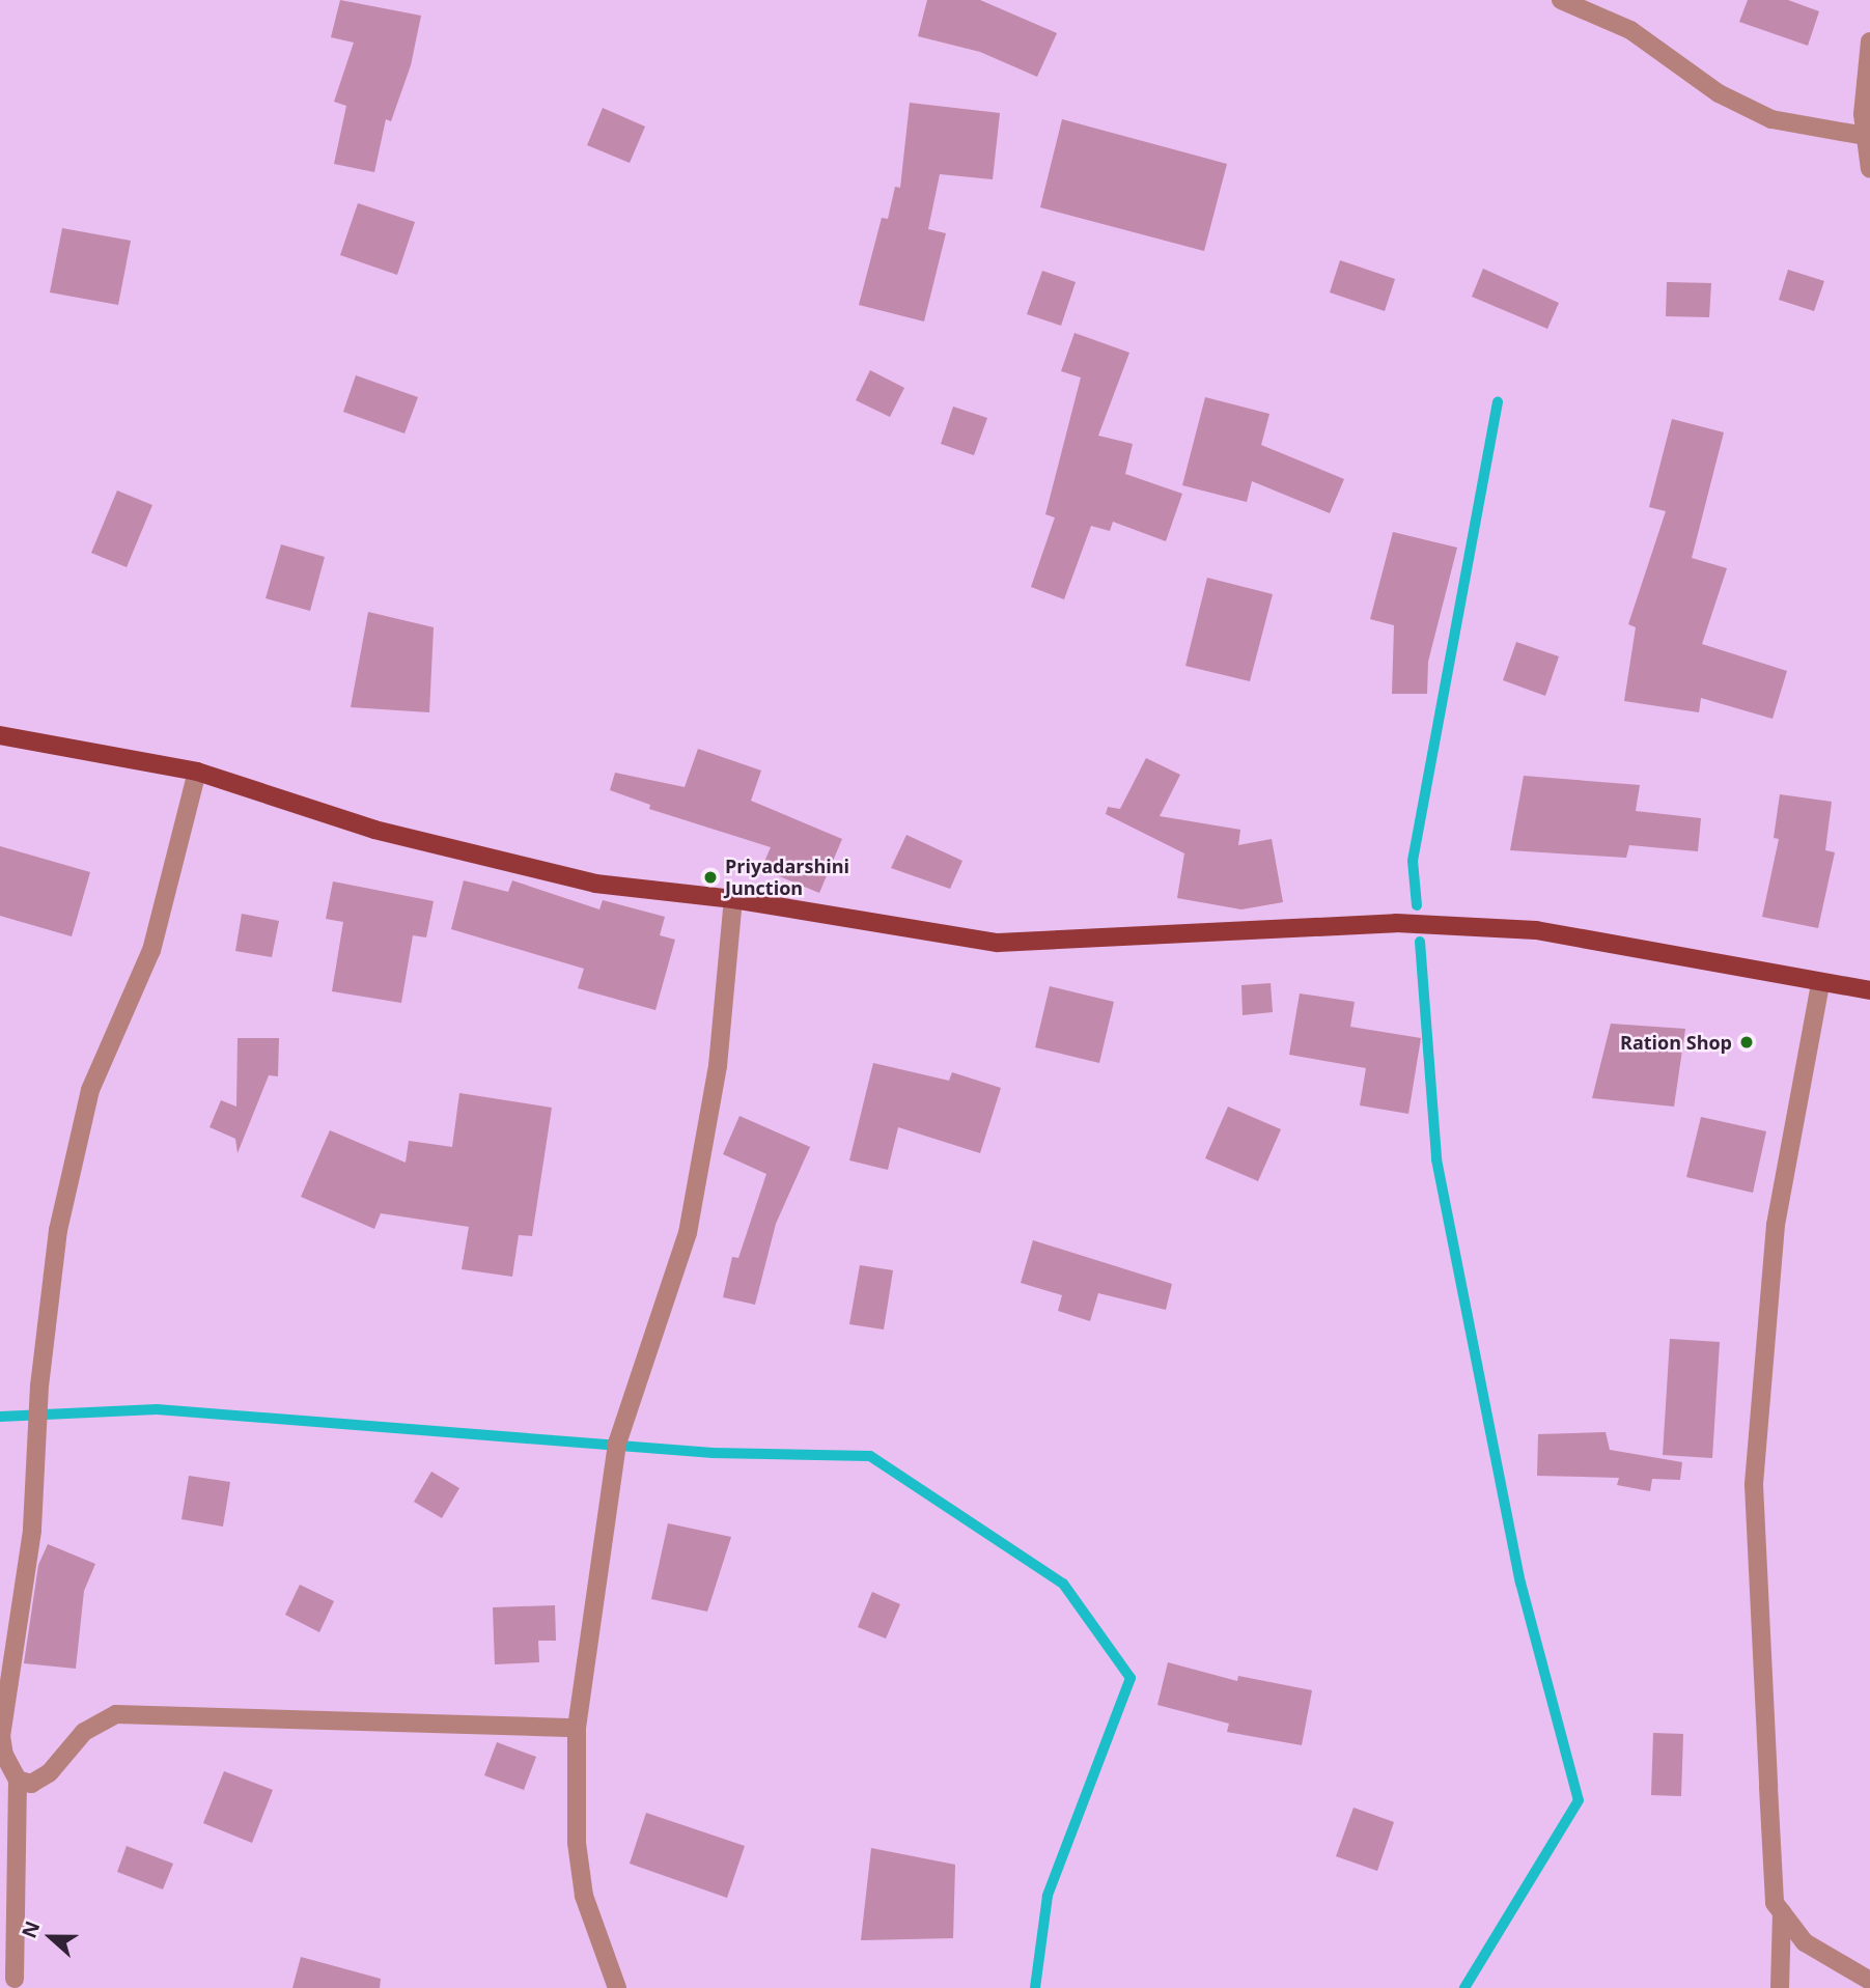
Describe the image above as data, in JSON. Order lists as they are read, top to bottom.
{
  "places": ["Priyadarshini Junction", "Ration Shop"],
  "north": "left"
}
